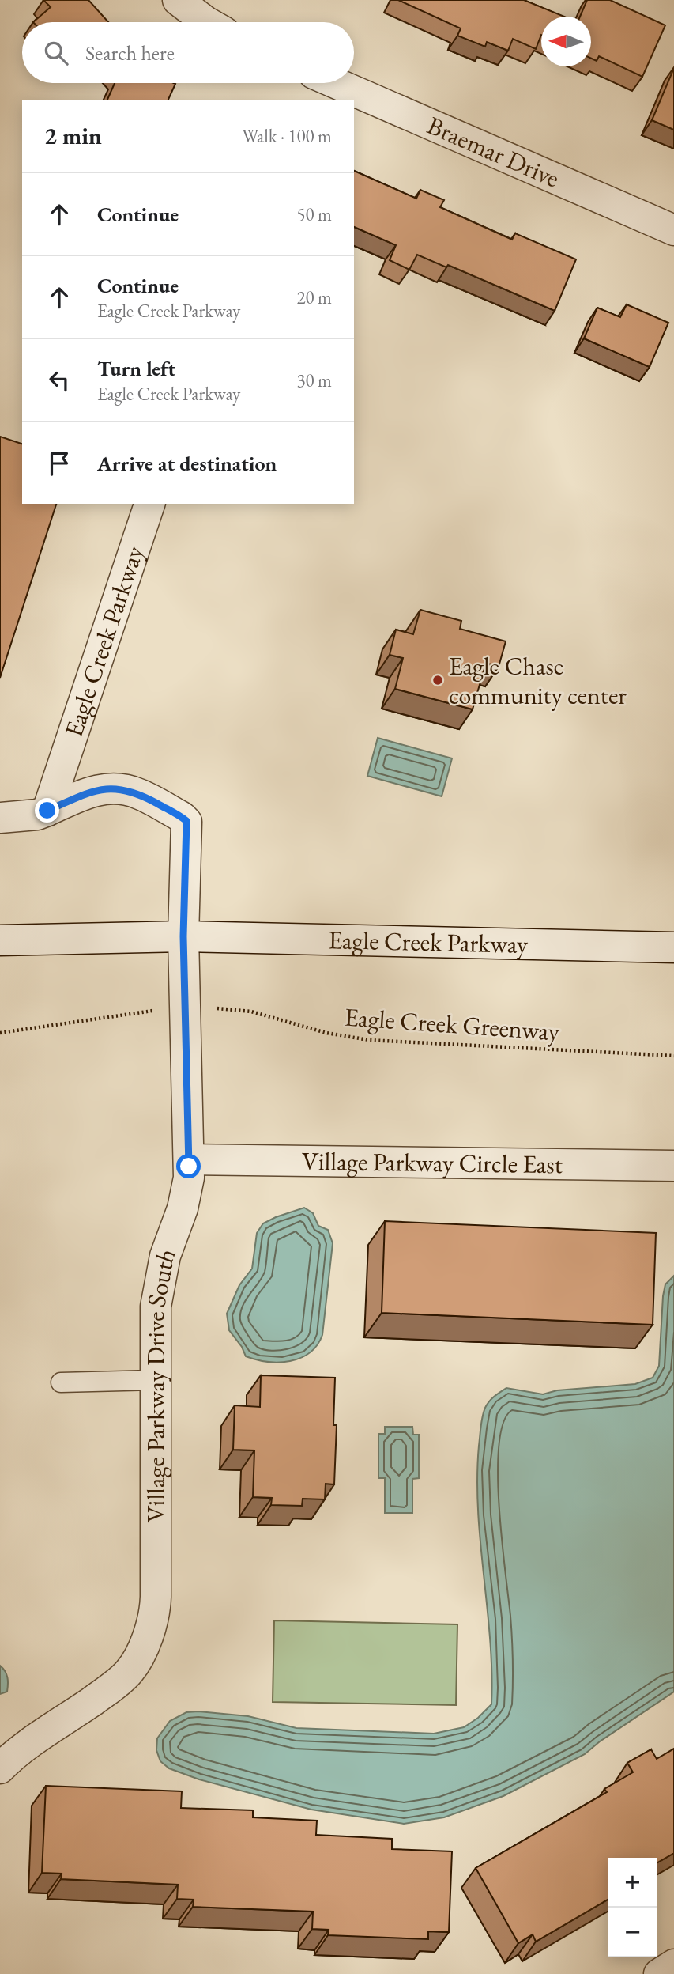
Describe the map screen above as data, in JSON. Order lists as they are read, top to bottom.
{
  "streets": {
    "street": [
      "Braemar Drive",
      "Eagle Creek Parkway",
      "Village Parkway Circle East",
      "Village Parkway Drive South"
    ],
    "path": ["Eagle Creek Greenway"]
  },
  "crossings": [
    ["Eagle Creek Parkway", "Village Parkway Drive South"],
    ["Eagle Creek Greenway", "Village Parkway Drive South"],
    ["Village Parkway Circle East", "Village Parkway Drive South"]
  ],
  "places": ["Eagle Chase community center"],
  "north": "left",
  "page": {
    "search": "Search here",
    "heading": ["2 min", "Walk · 100 m"],
    "list": [
      ["Continue", "50 m"],
      ["Continue", "Eagle Creek Parkway", "20 m"],
      ["Turn left", "Eagle Creek Parkway", "30 m"],
      "Arrive at destination"
    ],
    "map_buttons": ["+", "−"]
  }
}
